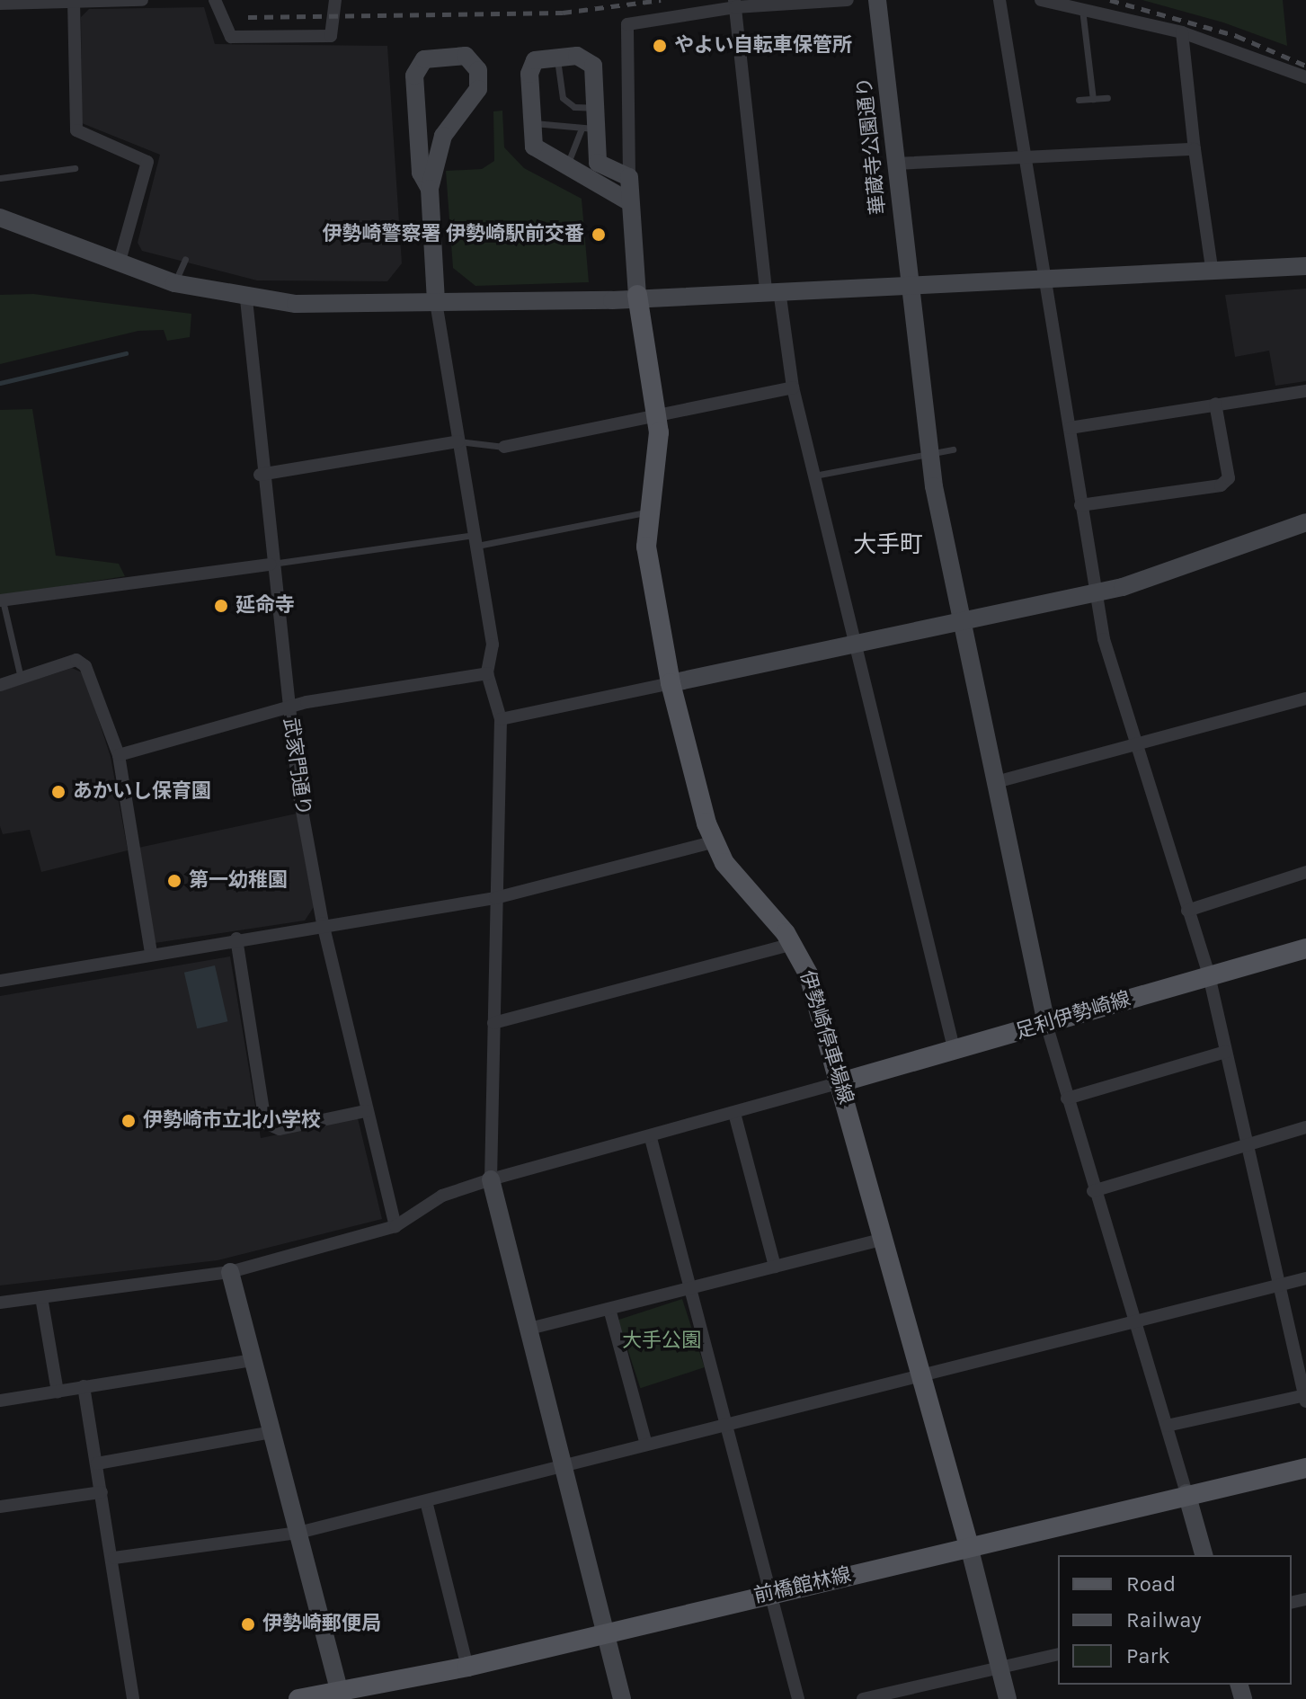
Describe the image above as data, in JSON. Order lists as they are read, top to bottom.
{
  "streets": {
    "main road": ["足利伊勢崎線", "伊勢崎停車場線", "前橋館林線"],
    "street": ["華蔵寺公園通り", "武家門通り"]
  },
  "crossings": [
    ["華蔵寺公園通り", "足利伊勢崎線"],
    ["足利伊勢崎線", "伊勢崎停車場線"],
    ["伊勢崎停車場線", "前橋館林線"]
  ],
  "districts": ["大手町"],
  "parks": ["大手公園"],
  "places": [
    "やよい自転車保管所",
    "伊勢崎警察署 伊勢崎駅前交番",
    "延命寺",
    "あかいし保育園",
    "第一幼稚園",
    "伊勢崎市立北小学校",
    "伊勢崎郵便局"
  ],
  "legend": ["Road", "Railway", "Park"]
}
